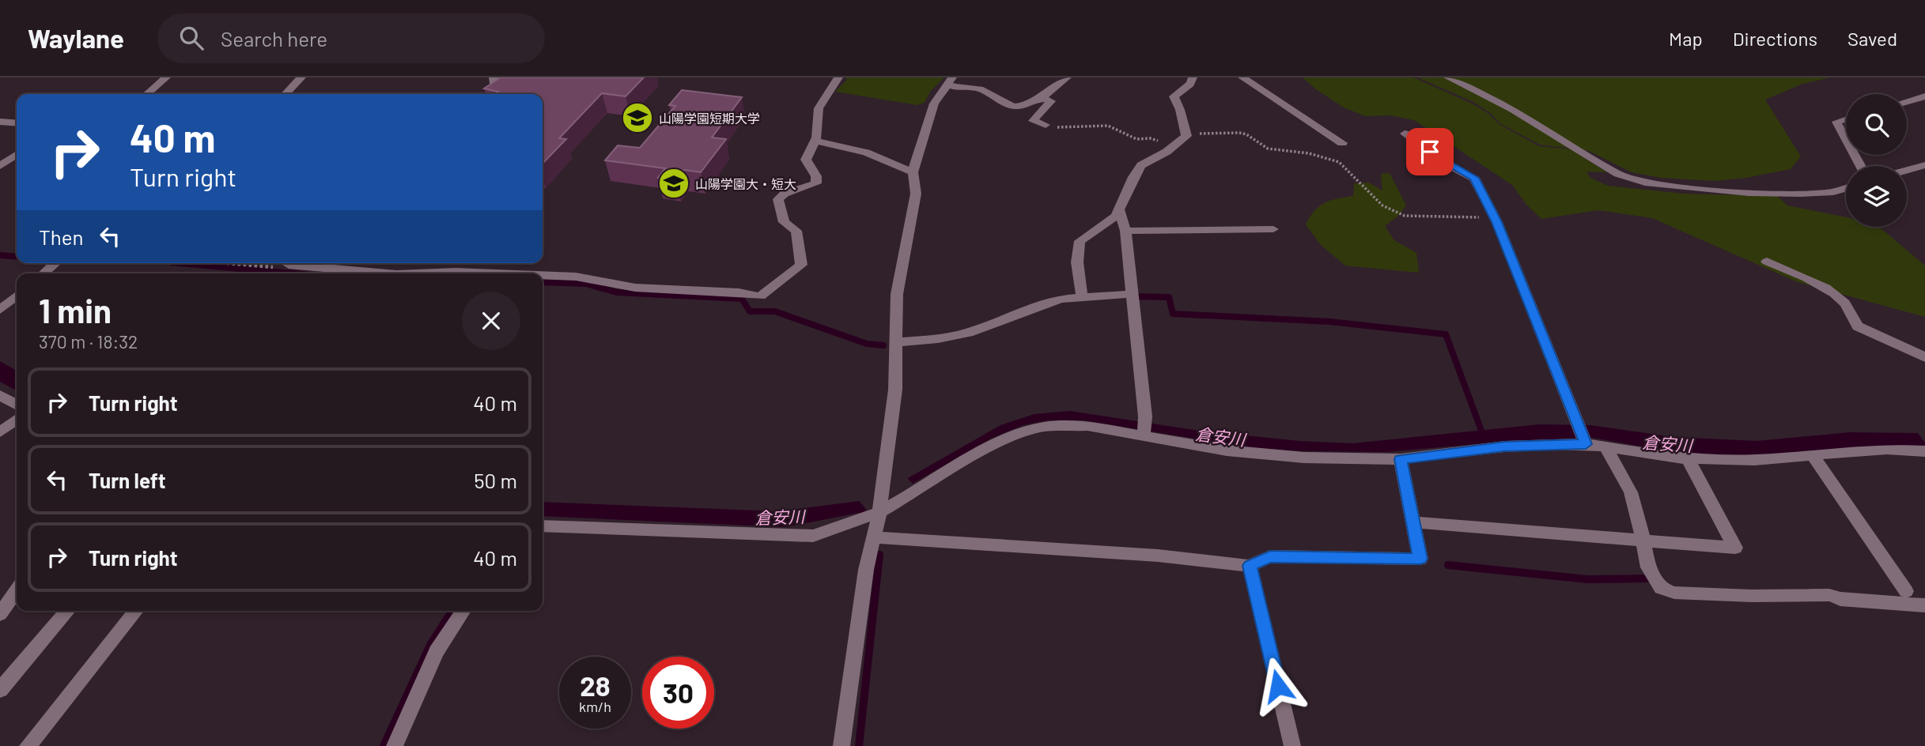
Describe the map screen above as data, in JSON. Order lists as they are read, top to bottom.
{
  "water": ["倉安川"],
  "places": {
    "school or university": ["山陽学園短期大学", "山陽学園大・短大"]
  },
  "page": {
    "header": "Waylane",
    "search": "Search here",
    "nav": ["Map", "Directions", "Saved"],
    "turn": ["40 m", "Turn right"],
    "then": "Then",
    "heading": ["1 min", "370 m · 18:32"],
    "list": [
      {
        "name": "Turn right",
        "value": "40 m"
      },
      {
        "name": "Turn left",
        "value": "50 m"
      },
      {
        "name": "Turn right",
        "value": "40 m"
      }
    ],
    "speed": "28 km/h",
    "limit": "30"
  }
}
